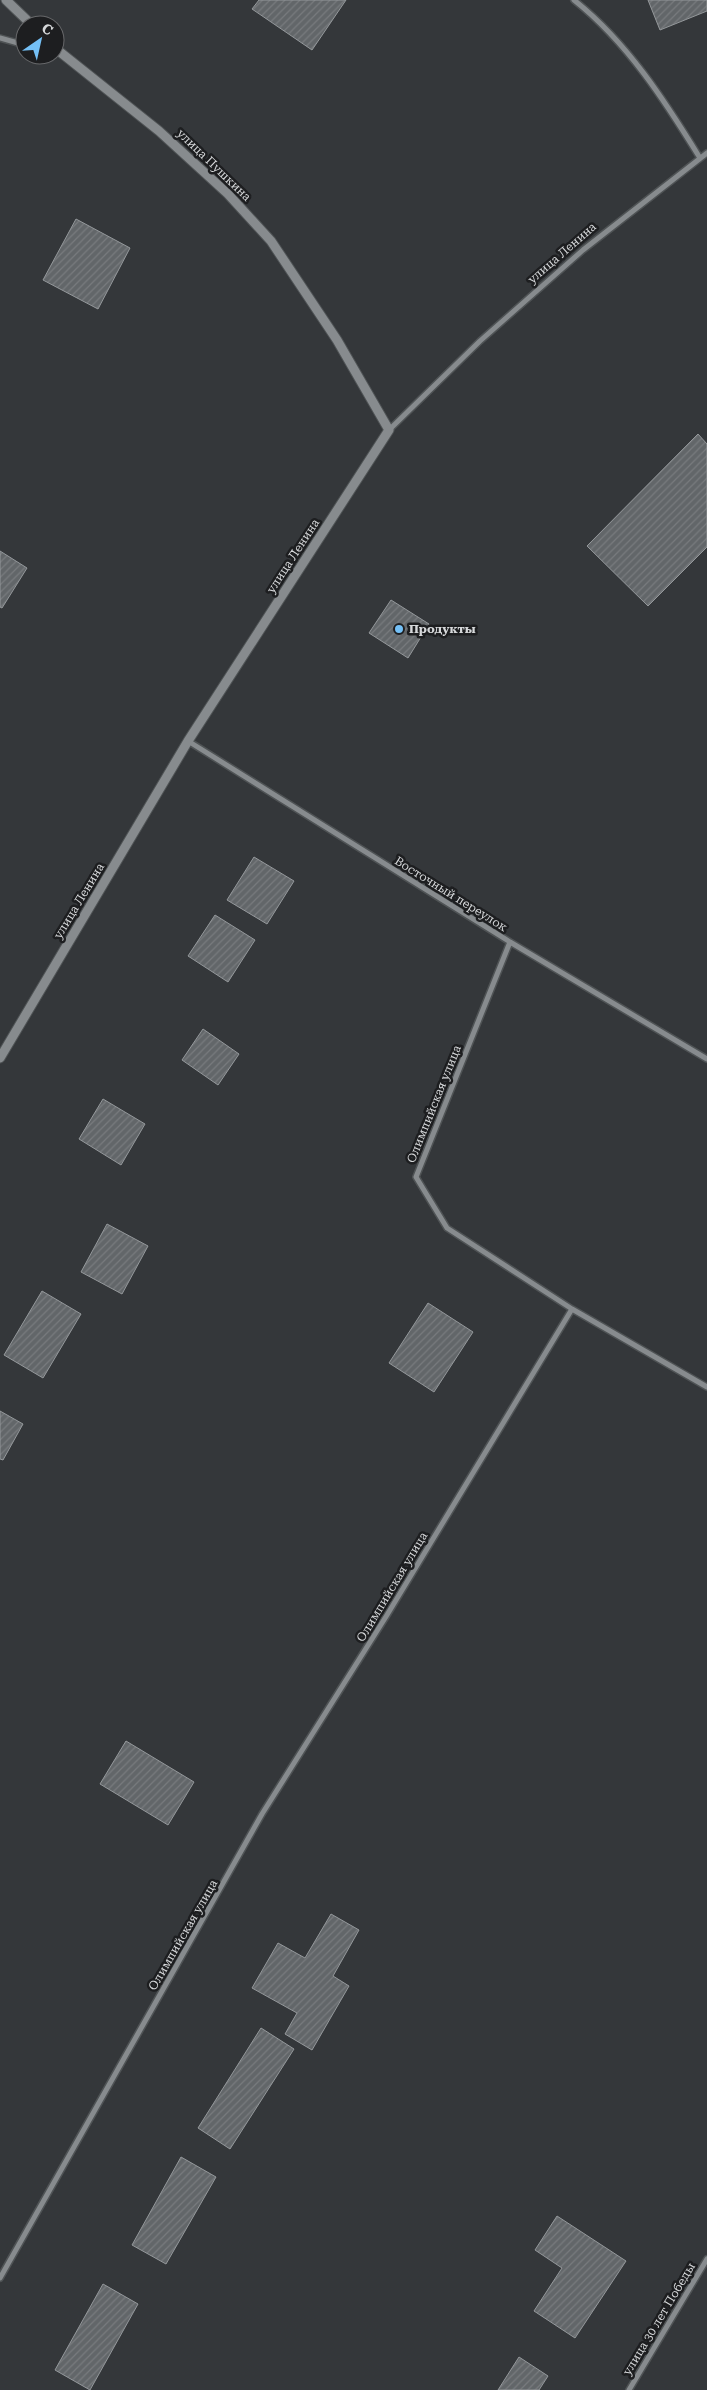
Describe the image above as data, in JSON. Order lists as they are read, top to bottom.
{
  "streets": {
    "street": [
      "улица Пушкина",
      "улица Ленина",
      "Восточный переулок",
      "Олимпийская улица",
      "улица 30 лет Победы"
    ]
  },
  "crossings": [
    ["улица Пушкина", "улица Ленина"],
    ["улица Ленина", "Восточный переулок"],
    ["Восточный переулок", "Олимпийская улица"]
  ],
  "places": ["Продукты"],
  "north": "top right"
}
